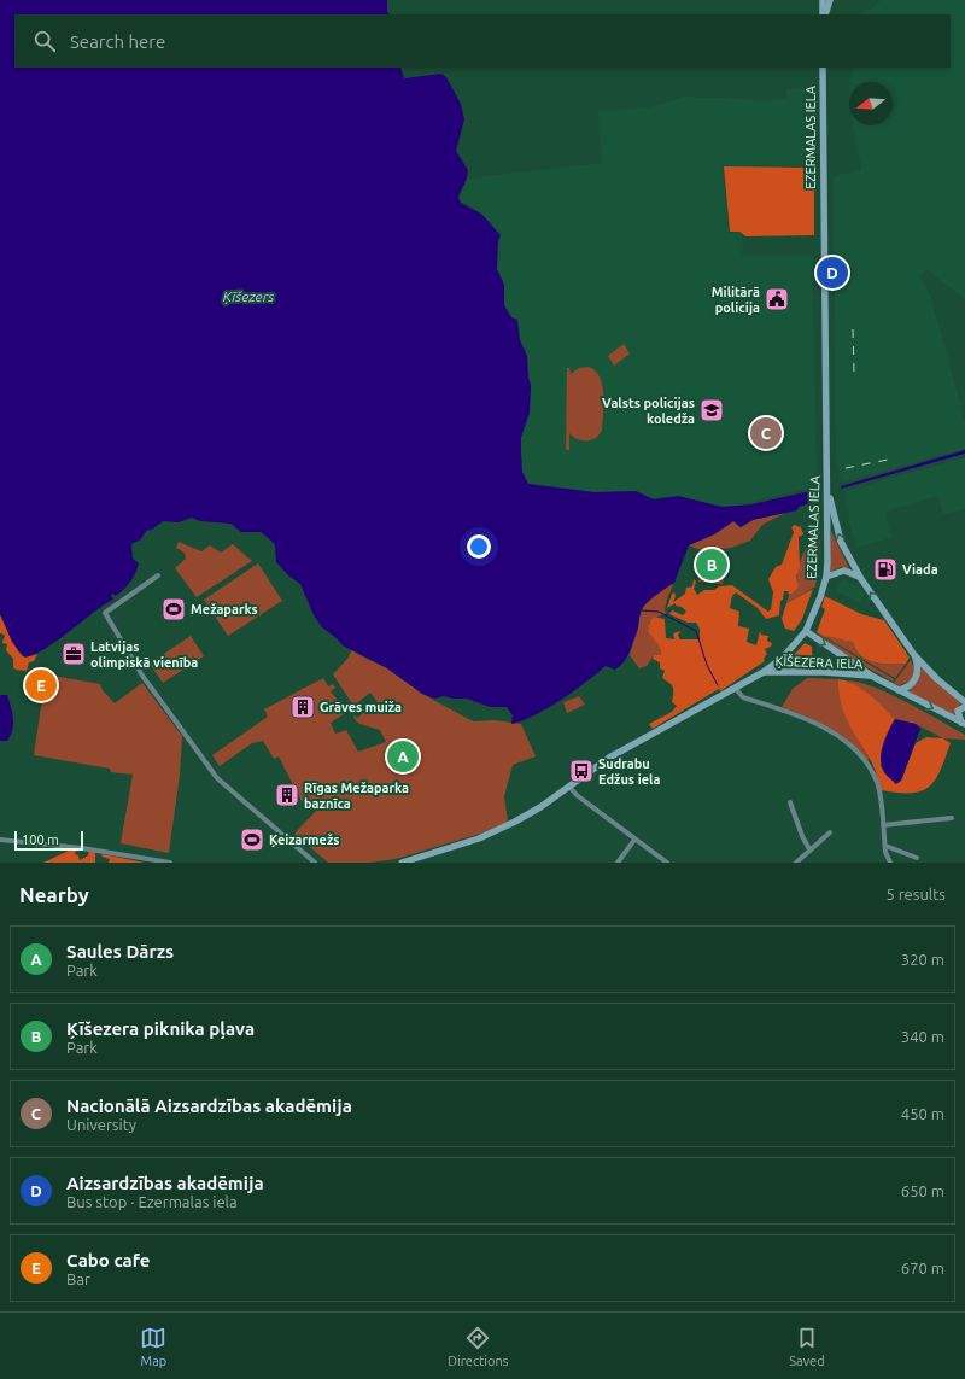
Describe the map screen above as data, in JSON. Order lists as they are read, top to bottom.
{
  "streets": {
    "street": ["EZERMALAS IELA", "ĶĪŠEZERA IELA"]
  },
  "crossings": [
    ["EZERMALAS IELA", "ĶĪŠEZERA IELA"]
  ],
  "water": ["Ķīšezers"],
  "places": {
    "public building": ["Militārā policija"],
    "school or university": ["Valsts policijas koledža"],
    "fuel station": ["Viada"],
    "sports": ["Mežaparks", "Ķeizarmežs"],
    "office": ["Latvijas olimpiskā vienība"],
    "building": ["Grāves muiža", "Rīgas Mežaparka baznīca"],
    "bus stop": ["Sudrabu Edžus iela"]
  },
  "scale_bar": "100 m",
  "north": "left",
  "page": {
    "search": "Search here",
    "pins": [
      "D",
      "C",
      "B",
      "E",
      "A"
    ],
    "scale": "100 m",
    "heading": ["Nearby", "5 results"],
    "list": [
      {
        "mark": "A",
        "name": "Saules Dārzs",
        "note": "Park",
        "value": "320 m"
      },
      {
        "mark": "B",
        "name": "Ķīšezera piknika pļava",
        "note": "Park",
        "value": "340 m"
      },
      {
        "mark": "C",
        "name": "Nacionālā Aizsardzības akadēmija",
        "note": "University",
        "value": "450 m"
      },
      {
        "mark": "D",
        "name": "Aizsardzības akadēmija",
        "note": "Bus stop · Ezermalas iela",
        "value": "650 m"
      },
      {
        "mark": "E",
        "name": "Cabo cafe",
        "note": "Bar",
        "value": "670 m"
      }
    ],
    "nav": ["Map", "Directions", "Saved"]
  }
}
